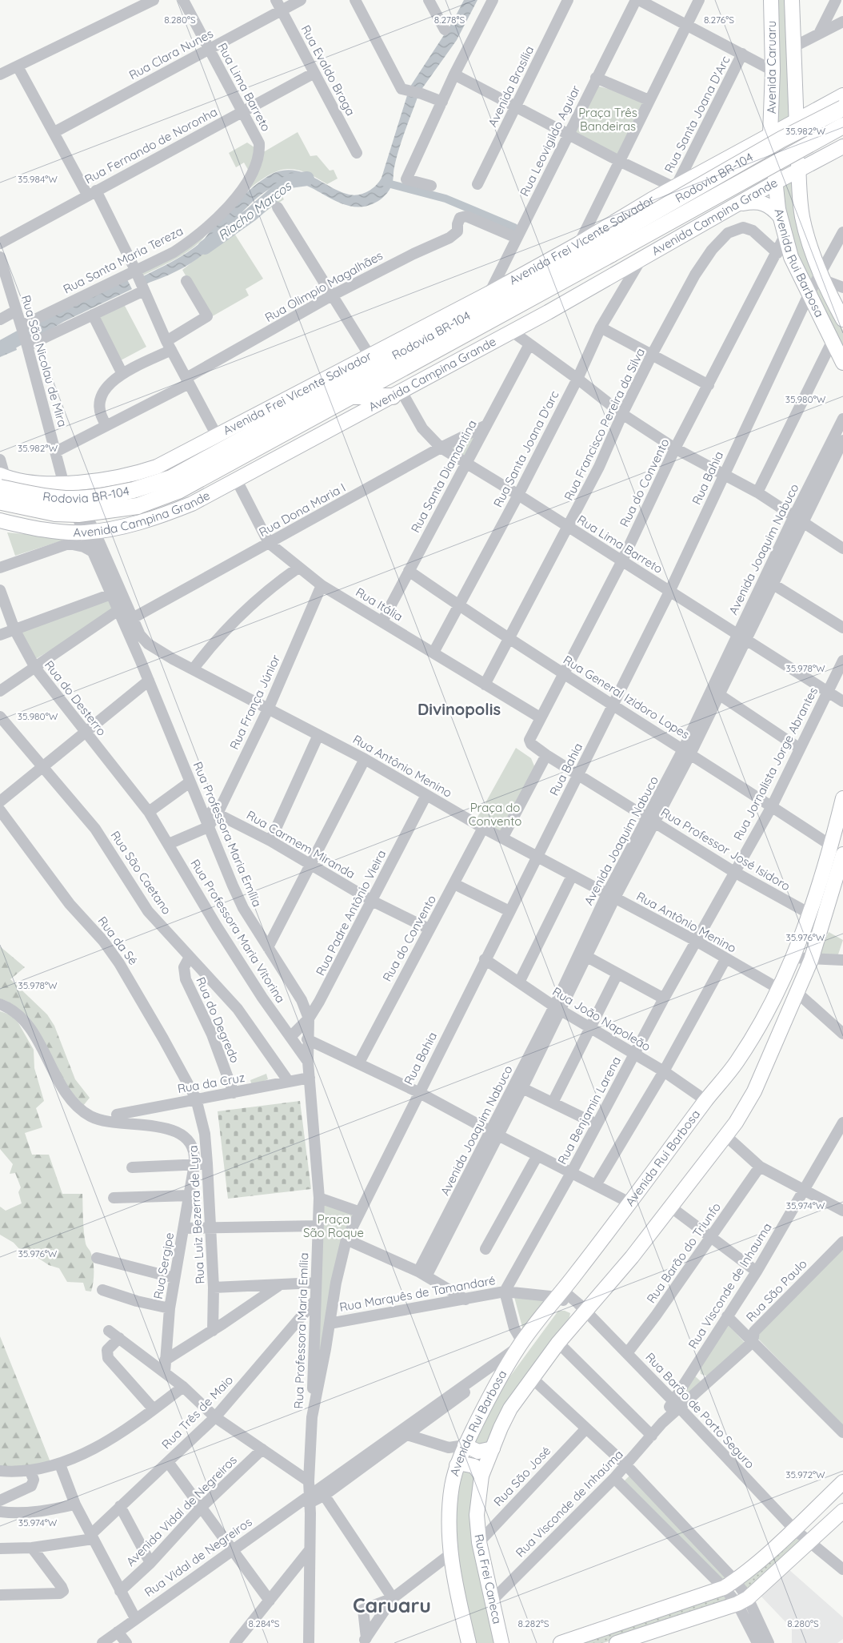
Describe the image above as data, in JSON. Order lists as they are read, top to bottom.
{
  "streets": {
    "highway": ["Rodovia BR-104"],
    "main road": [
      "Avenida Caruaru",
      "Avenida Campina Grande",
      "Avenida Frei Vicente Salvador",
      "Avenida Rui Barbosa",
      "Rua Frei Caneca"
    ],
    "street": [
      "Rua Clara Nunes",
      "Rua Evaldo Braga",
      "Avenida Brasília",
      "Rua Lima Barreto",
      "Rua Santa Joana D'Arc",
      "Rua Leovigildo Aguiar",
      "Rua Fernando de Noronha",
      "Rua Santa Maria Tereza",
      "Rua Olimpio Magalhães",
      "Rua São Nicolau de Mira",
      "Rua Francisco Pereira da Silva",
      "Rua Santa Joana D'arc",
      "Rua Santa Diamantina",
      "Rua Bahia",
      "Rua do Convento",
      "Rua Dona Maria I",
      "Avenida Joaquim Nabuco",
      "Rua Itália",
      "Rua General Izidoro Lopes",
      "Rua do Desterro",
      "Rua França Júnior",
      "Rua Jornalista Jorge Abrantes",
      "Rua Antônio Menino",
      "Rua Professora Maria Emília",
      "Rua Carmem Miranda",
      "Rua Professor José Isidoro",
      "Rua São Caetano",
      "Rua Padre Antônio Vieira",
      "Rua Professora Maria Vitorina",
      "Rua da Sé",
      "Rua João Napoleão",
      "Rua do Degredo",
      "Rua da Cruz",
      "Rua Benjamin Larena",
      "Rua Luiz Bezerra de Lyra",
      "Rua Barão do Triunfo",
      "Rua Sergipe",
      "Rua Visconde de Inhauma",
      "Rua São Paulo",
      "Rua Marquês de Tamandaré",
      "Rua Barão de Porto Seguro",
      "Rua Três de Maio",
      "Rua São José",
      "Rua Visconde de Inhaúma",
      "Avenida Vidal de Negreiros",
      "Rua Vidal de Negreiros"
    ]
  },
  "crossings": [
    ["Rua Clara Nunes", "Rua Evaldo Braga"],
    ["Rua Clara Nunes", "Rua Lima Barreto"],
    ["Avenida Caruaru", "Avenida Frei Vicente Salvador"],
    ["Avenida Caruaru", "Avenida Rui Barbosa"],
    ["Rua Evaldo Braga", "Rua Fernando de Noronha"],
    ["Rua Lima Barreto", "Rua Fernando de Noronha"],
    ["Rua Lima Barreto", "Avenida Campina Grande"],
    ["Rua Lima Barreto", "Rua Santa Maria Tereza"],
    ["Rua Lima Barreto", "Rua Francisco Pereira da Silva"],
    ["Rua Lima Barreto", "Rua Santa Joana D'arc"],
    ["Rua Lima Barreto", "Rua Santa Diamantina"],
    ["Rua Lima Barreto", "Rua Bahia"],
    ["Rua Lima Barreto", "Rua do Convento"],
    ["Rua Lima Barreto", "Rua Dona Maria I"],
    ["Rua Lima Barreto", "Avenida Joaquim Nabuco"],
    ["Rua Lima Barreto", "Rua Jornalista Jorge Abrantes"],
    ["Rua Santa Joana D'Arc", "Avenida Frei Vicente Salvador"],
    ["Rua Leovigildo Aguiar", "Avenida Frei Vicente Salvador"],
    ["Rua Leovigildo Aguiar", "Rua Olimpio Magalhães"],
    ["Rodovia BR-104", "Avenida Frei Vicente Salvador"],
    ["Avenida Campina Grande", "Avenida Rui Barbosa"],
    ["Avenida Campina Grande", "Rua Santa Joana D'arc"],
    ["Avenida Campina Grande", "Rua Itália"],
    ["Avenida Campina Grande", "Rua Professora Maria Emília"],
    ["Avenida Frei Vicente Salvador", "Avenida Rui Barbosa"],
    ["Avenida Frei Vicente Salvador", "Rua São Nicolau de Mira"],
    ["Avenida Frei Vicente Salvador", "Rua Professora Maria Emília"],
    ["Rua Santa Maria Tereza", "Rua São Nicolau de Mira"],
    ["Avenida Rui Barbosa", "Rua Bahia"],
    ["Avenida Rui Barbosa", "Rua do Convento"],
    ["Avenida Rui Barbosa", "Rua General Izidoro Lopes"],
    ["Avenida Rui Barbosa", "Rua Antônio Menino"],
    ["Avenida Rui Barbosa", "Rua Professor José Isidoro"],
    ["Avenida Rui Barbosa", "Rua João Napoleão"],
    ["Avenida Rui Barbosa", "Rua Marquês de Tamandaré"],
    ["Avenida Rui Barbosa", "Rua Barão de Porto Seguro"],
    ["Avenida Rui Barbosa", "Rua Vidal de Negreiros"],
    ["Avenida Rui Barbosa", "Rua Frei Caneca"],
    ["Rua Olimpio Magalhães", "Rua São Nicolau de Mira"],
    ["Rua São Nicolau de Mira", "Rua Professora Maria Emília"],
    ["Rua Francisco Pereira da Silva", "Rua do Convento"],
    ["Rua Francisco Pereira da Silva", "Rua Itália"],
    ["Rua Francisco Pereira da Silva", "Rua General Izidoro Lopes"],
    ["Rua Santa Joana D'arc", "Rua Itália"],
    ["Rua Santa Joana D'arc", "Rua General Izidoro Lopes"],
    ["Rua Santa Diamantina", "Rua Dona Maria I"],
    ["Rua Santa Diamantina", "Rua Itália"],
    ["Rua Santa Diamantina", "Rua General Izidoro Lopes"],
    ["Rua Bahia", "Rua General Izidoro Lopes"],
    ["Rua Bahia", "Rua Antônio Menino"],
    ["Rua Bahia", "Rua Professora Maria Emília"],
    ["Rua Bahia", "Rua Professor José Isidoro"],
    ["Rua Bahia", "Rua João Napoleão"],
    ["Rua Bahia", "Rua Marquês de Tamandaré"],
    ["Rua do Convento", "Rua Itália"],
    ["Rua do Convento", "Rua General Izidoro Lopes"],
    ["Rua do Convento", "Rua Antônio Menino"],
    ["Rua do Convento", "Rua Carmem Miranda"],
    ["Rua do Convento", "Rua Professor José Isidoro"],
    ["Rua Dona Maria I", "Rua Itália"],
    ["Rua Dona Maria I", "Rua Professora Maria Emília"],
    ["Avenida Joaquim Nabuco", "Rua General Izidoro Lopes"],
    ["Avenida Joaquim Nabuco", "Rua Antônio Menino"],
    ["Avenida Joaquim Nabuco", "Rua Professor José Isidoro"],
    ["Avenida Joaquim Nabuco", "Rua João Napoleão"],
    ["Rua Itália", "Rua França Júnior"],
    ["Rua General Izidoro Lopes", "Rua Jornalista Jorge Abrantes"],
    ["Rua do Desterro", "Rua Professora Maria Vitorina"],
    ["Rua França Júnior", "Rua Antônio Menino"],
    ["Rua França Júnior", "Rua Professora Maria Emília"],
    ["Rua França Júnior", "Rua Carmem Miranda"],
    ["Rua Jornalista Jorge Abrantes", "Rua Antônio Menino"],
    ["Rua Jornalista Jorge Abrantes", "Rua Professor José Isidoro"],
    ["Rua Jornalista Jorge Abrantes", "Rua Benjamin Larena"],
    ["Rua Antônio Menino", "Rua Professora Maria Emília"],
    ["Rua Antônio Menino", "Rua Padre Antônio Vieira"],
    ["Rua Antônio Menino", "Rua Benjamin Larena"],
    ["Rua Professora Maria Emília", "Rua Carmem Miranda"],
    ["Rua Professora Maria Emília", "Rua Padre Antônio Vieira"],
    ["Rua Professora Maria Emília", "Rua Professora Maria Vitorina"],
    ["Rua Professora Maria Emília", "Rua da Cruz"],
    ["Rua Professora Maria Emília", "Rua Três de Maio"],
    ["Rua Carmem Miranda", "Rua Padre Antônio Vieira"],
    ["Rua São Caetano", "Rua do Degredo"],
    ["Rua São Caetano", "Rua da Cruz"],
    ["Rua Padre Antônio Vieira", "Rua Professora Maria Vitorina"],
    ["Rua da Sé", "Rua da Cruz"],
    ["Rua da Sé", "Rua Luiz Bezerra de Lyra"],
    ["Rua João Napoleão", "Rua Benjamin Larena"],
    ["Rua do Degredo", "Rua da Cruz"],
    ["Rua da Cruz", "Rua Luiz Bezerra de Lyra"],
    ["Rua Benjamin Larena", "Rua Marquês de Tamandaré"],
    ["Rua Barão do Triunfo", "Rua Barão de Porto Seguro"],
    ["Rua Visconde de Inhauma", "Rua São Paulo"],
    ["Rua Visconde de Inhauma", "Rua Barão de Porto Seguro"],
    ["Rua Visconde de Inhauma", "Rua Visconde de Inhaúma"],
    ["Rua São Paulo", "Rua Barão de Porto Seguro"],
    ["Rua São Paulo", "Rua Visconde de Inhaúma"],
    ["Rua Marquês de Tamandaré", "Rua Barão de Porto Seguro"],
    ["Rua Barão de Porto Seguro", "Rua Visconde de Inhaúma"],
    ["Rua São José", "Rua Frei Caneca"],
    ["Rua Visconde de Inhaúma", "Rua Frei Caneca"]
  ],
  "districts": ["Divinopolis", "Caruaru"],
  "water": ["Riacho Marcos"],
  "parks": ["Praça Três Bandeiras", "Praça do Convento", "Praça São Roque"],
  "coordinates": [
    "8.280°S",
    "8.278°S",
    "8.276°S",
    "35.982°W",
    "35.984°W",
    "35.980°W",
    "35.978°W",
    "35.976°W",
    "35.974°W",
    "35.972°W",
    "8.284°S",
    "8.282°S"
  ]
}
